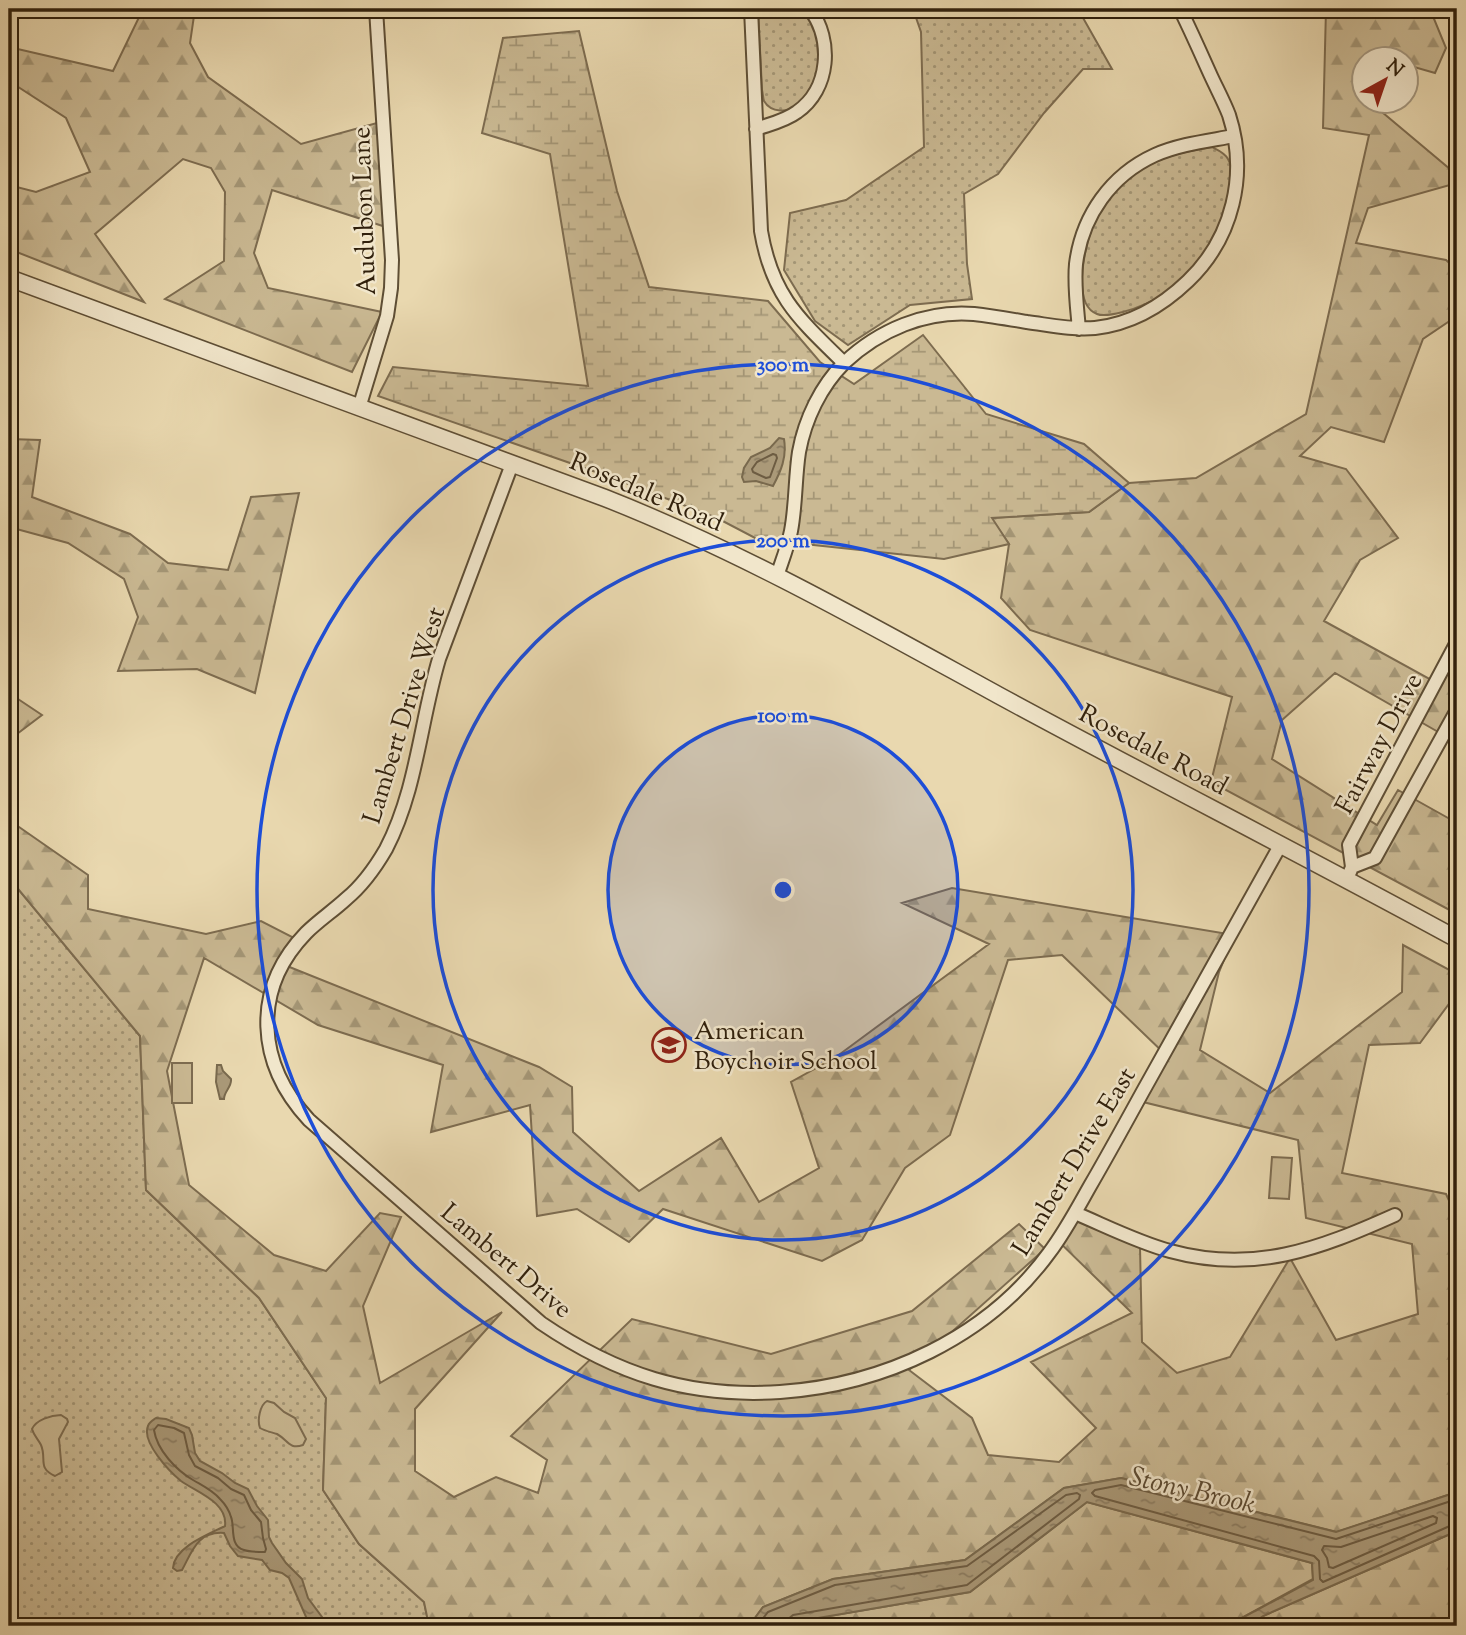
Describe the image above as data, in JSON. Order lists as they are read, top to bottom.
{
  "streets": {
    "street": [
      "Audubon Lane",
      "Rosedale Road",
      "Lambert Drive West",
      "Fairway Drive",
      "Lambert Drive East",
      "Lambert Drive"
    ]
  },
  "crossings": [
    ["Audubon Lane", "Rosedale Road"],
    ["Rosedale Road", "Lambert Drive West"],
    ["Rosedale Road", "Fairway Drive"],
    ["Rosedale Road", "Lambert Drive East"],
    ["Lambert Drive West", "Lambert Drive"],
    ["Lambert Drive East", "Lambert Drive"]
  ],
  "water": ["Stony Brook"],
  "places": {
    "school or university": ["American Boychoir School"]
  },
  "north": "top right",
  "rings": ["300 m", "200 m", "100 m"]
}
